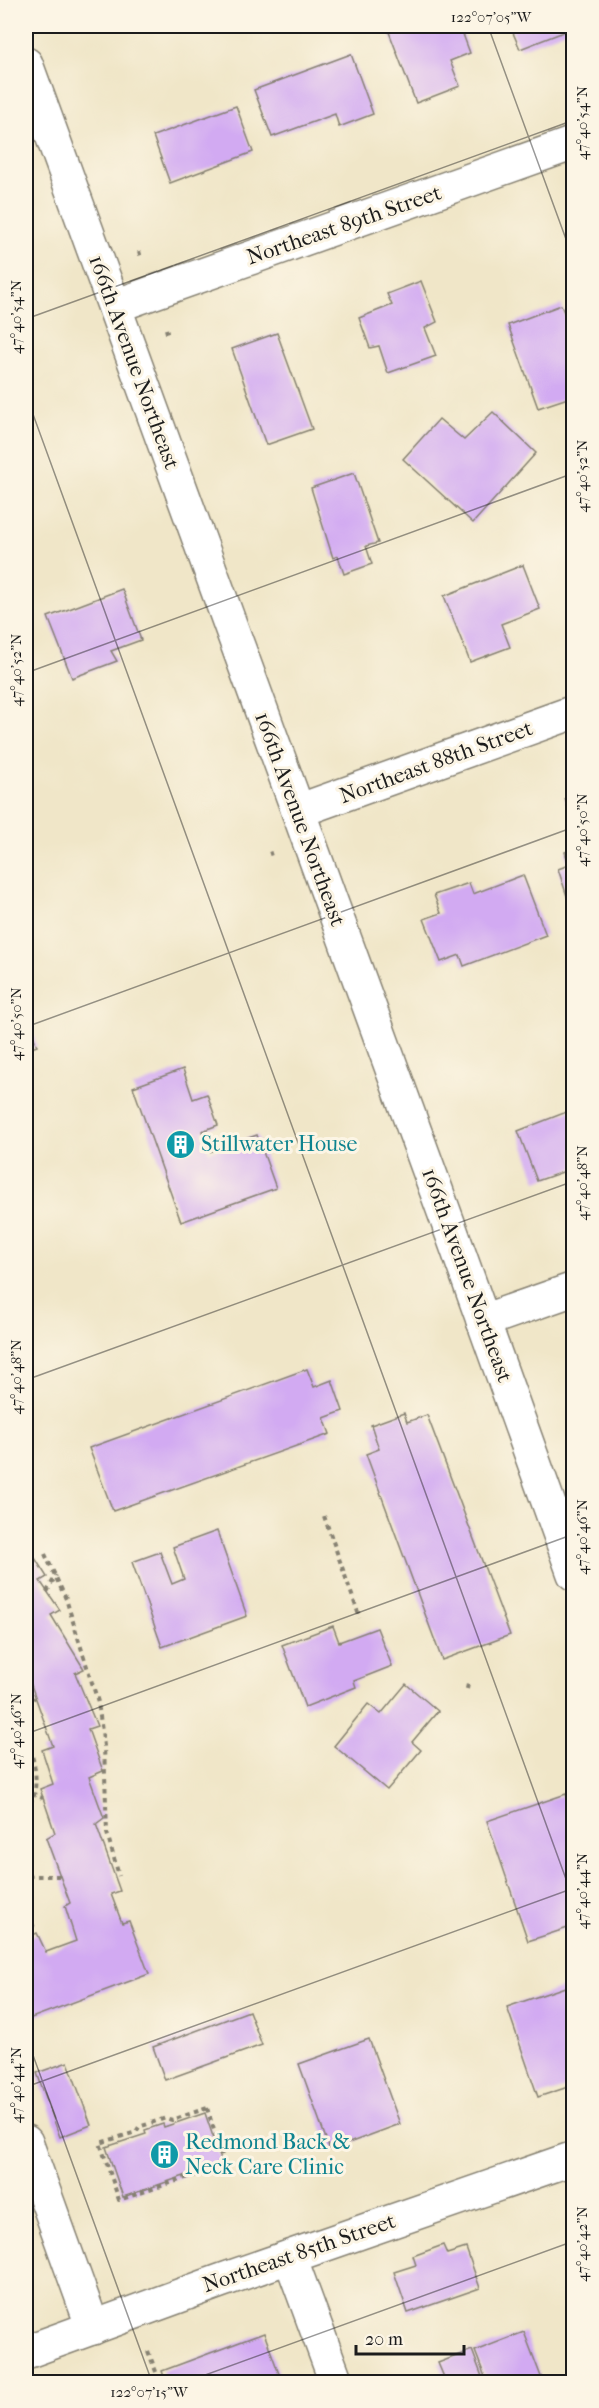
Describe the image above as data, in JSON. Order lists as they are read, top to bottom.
{
  "streets": {
    "street": [
      "Northeast 89th Street",
      "166th Avenue Northeast",
      "Northeast 88th Street",
      "Northeast 85th Street"
    ]
  },
  "crossings": [
    ["Northeast 89th Street", "166th Avenue Northeast"],
    ["166th Avenue Northeast", "Northeast 88th Street"]
  ],
  "places": {
    "building": ["Stillwater House", "Redmond Back & Neck Care Clinic"]
  },
  "scale_bar": "20 m",
  "coordinates": [
    "122°07'05\"W",
    "47°40'54\"N",
    "47°40'52\"N",
    "47°40'50\"N",
    "47°40'48\"N",
    "47°40'46\"N",
    "47°40'44\"N",
    "47°40'42\"N",
    "122°07'15\"W"
  ]
}
